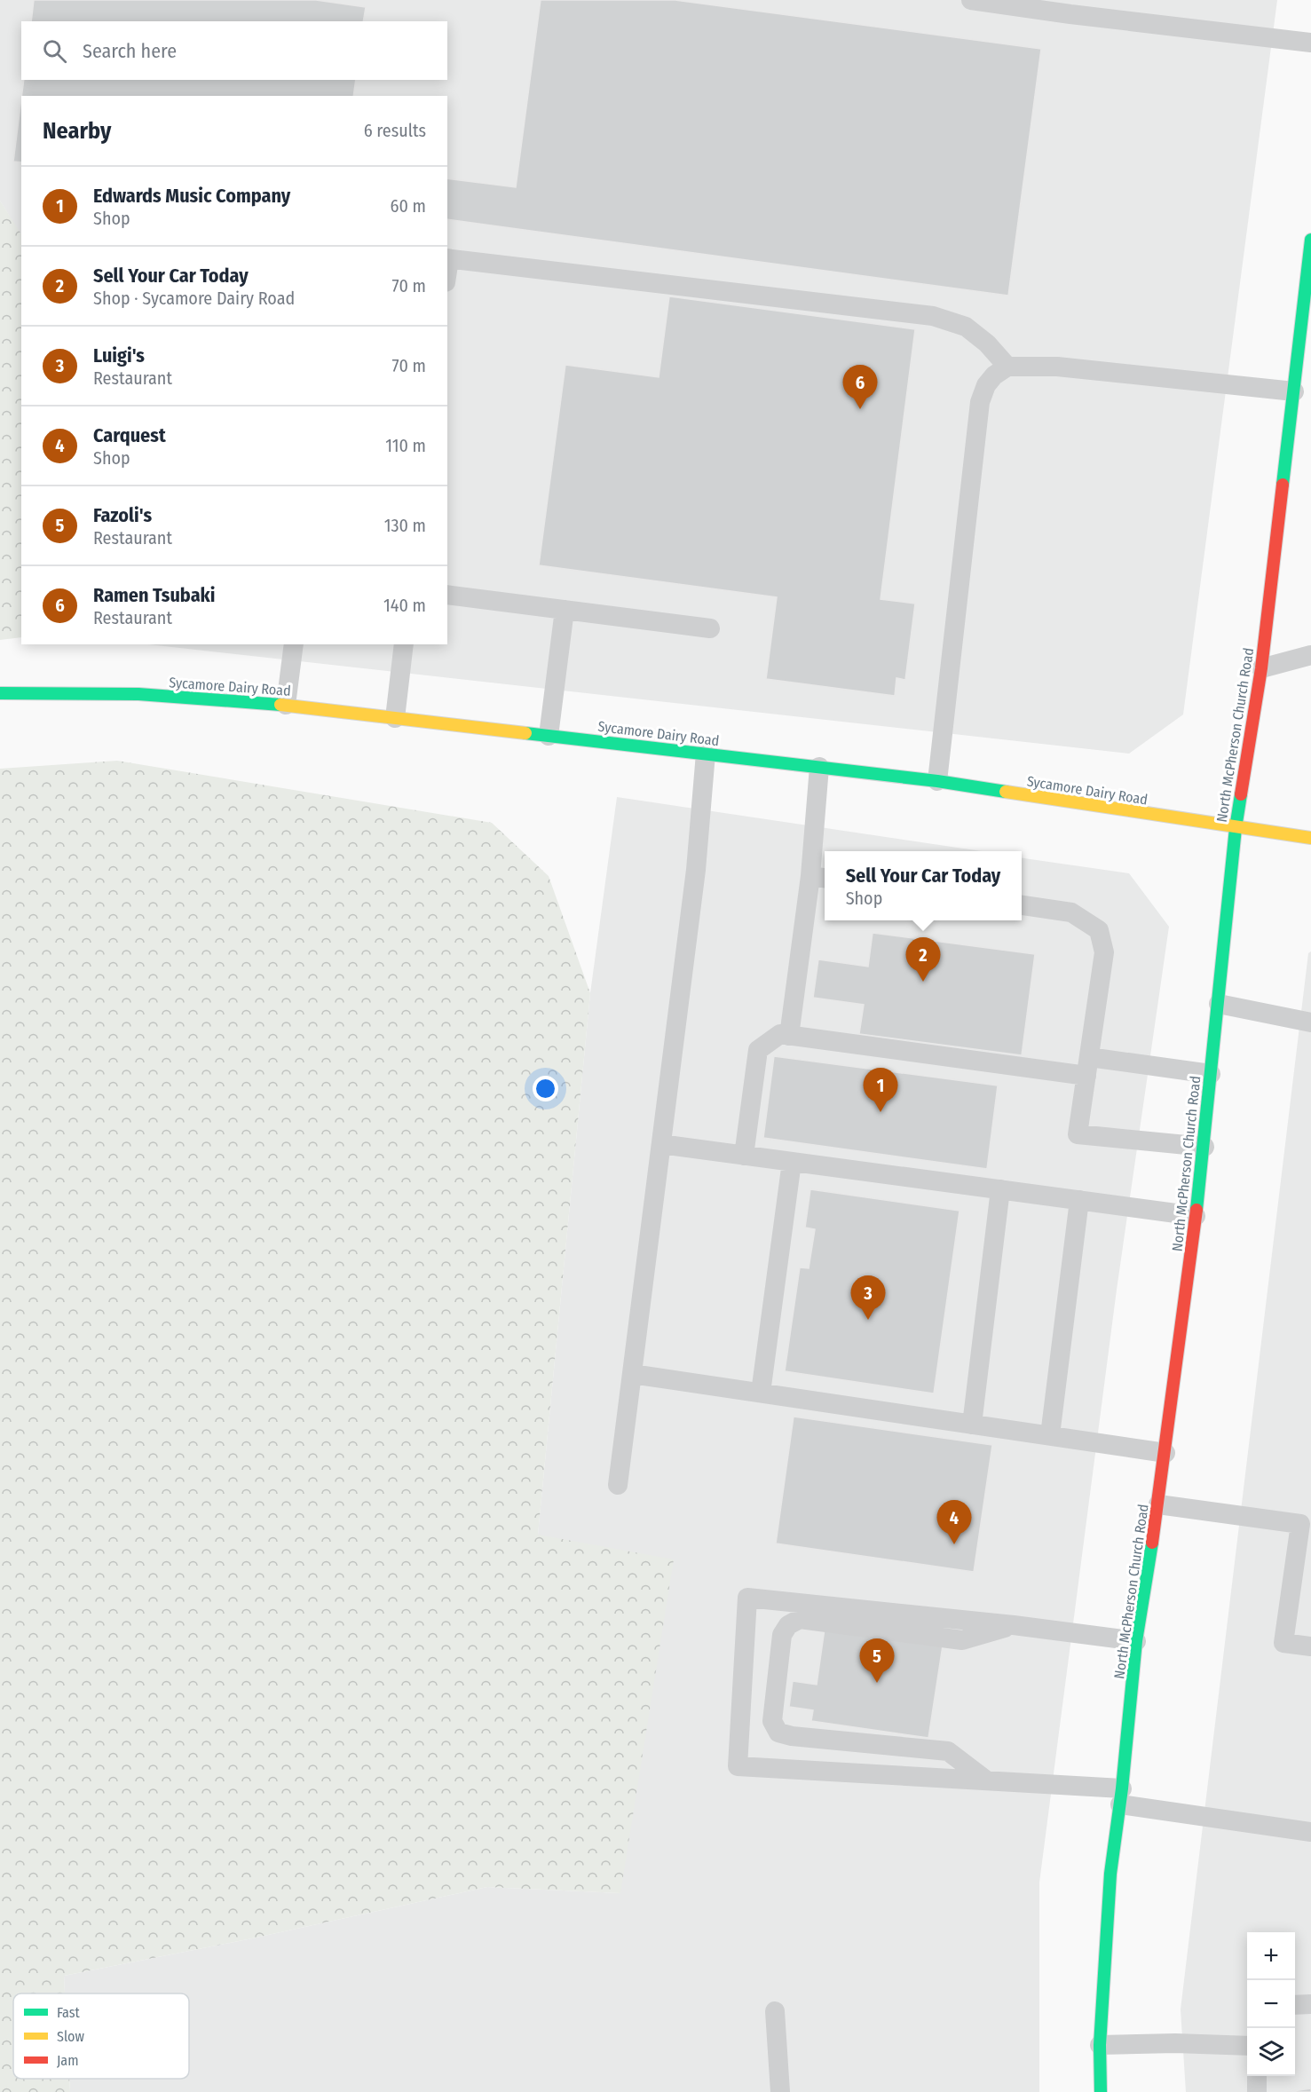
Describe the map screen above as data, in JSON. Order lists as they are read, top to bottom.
{
  "streets": {
    "main road": ["Sycamore Dairy Road", "North McPherson Church Road"]
  },
  "crossings": [
    ["Sycamore Dairy Road", "North McPherson Church Road"]
  ],
  "legend": ["Fast", "Slow", "Jam"],
  "page": {
    "search": "Search here",
    "heading": ["Nearby", "6 results"],
    "list": [
      {
        "mark": "1",
        "name": "Edwards Music Company",
        "note": "Shop",
        "value": "60 m"
      },
      {
        "mark": "2",
        "name": "Sell Your Car Today",
        "note": "Shop · Sycamore Dairy Road",
        "value": "70 m"
      },
      {
        "mark": "3",
        "name": "Luigi's",
        "note": "Restaurant",
        "value": "70 m"
      },
      {
        "mark": "4",
        "name": "Carquest",
        "note": "Shop",
        "value": "110 m"
      },
      {
        "mark": "5",
        "name": "Fazoli's",
        "note": "Restaurant",
        "value": "130 m"
      },
      {
        "mark": "6",
        "name": "Ramen Tsubaki",
        "note": "Restaurant",
        "value": "140 m"
      }
    ],
    "pins": [
      "6",
      "2",
      "1",
      "3",
      "4",
      "5"
    ],
    "popup": ["Sell Your Car Today", "Shop"],
    "map_buttons": ["+", "−"]
  }
}
